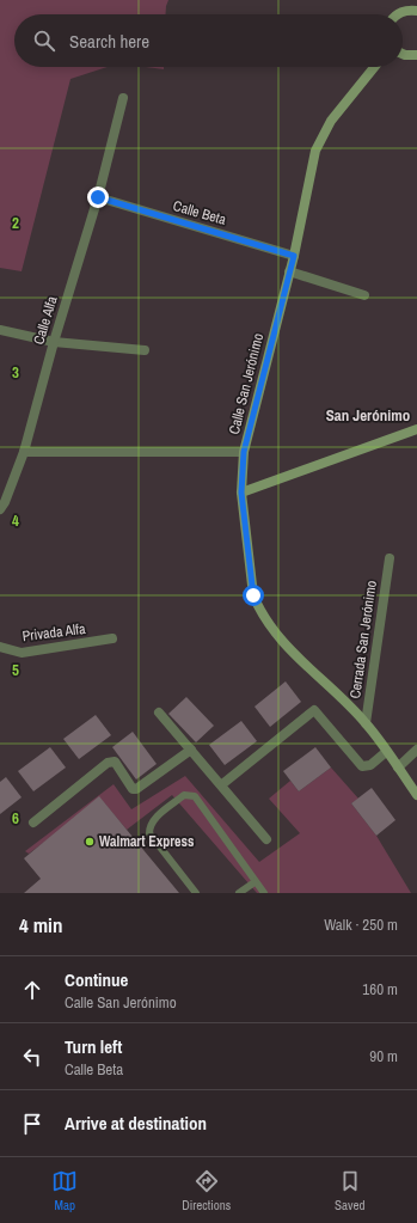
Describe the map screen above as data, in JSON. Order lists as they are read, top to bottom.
{
  "streets": {
    "street": [
      "Calle Beta",
      "Calle Alfa",
      "Calle San Jerónimo",
      "Privada Alfa",
      "Cerrada San Jerónimo"
    ]
  },
  "crossings": [
    ["Calle Beta", "Calle Alfa"],
    ["Calle Beta", "Calle San Jerónimo"],
    ["Calle San Jerónimo", "Cerrada San Jerónimo"]
  ],
  "districts": ["San Jerónimo"],
  "places": ["Walmart Express"],
  "page": {
    "search": "Search here",
    "heading": ["4 min", "Walk · 250 m"],
    "list": [
      ["Continue", "Calle San Jerónimo", "160 m"],
      ["Turn left", "Calle Beta", "90 m"],
      "Arrive at destination"
    ],
    "nav": ["Map", "Directions", "Saved"]
  },
  "grid": {
    "rows": [
      "2",
      "3",
      "4",
      "5",
      "6"
    ]
  }
}
